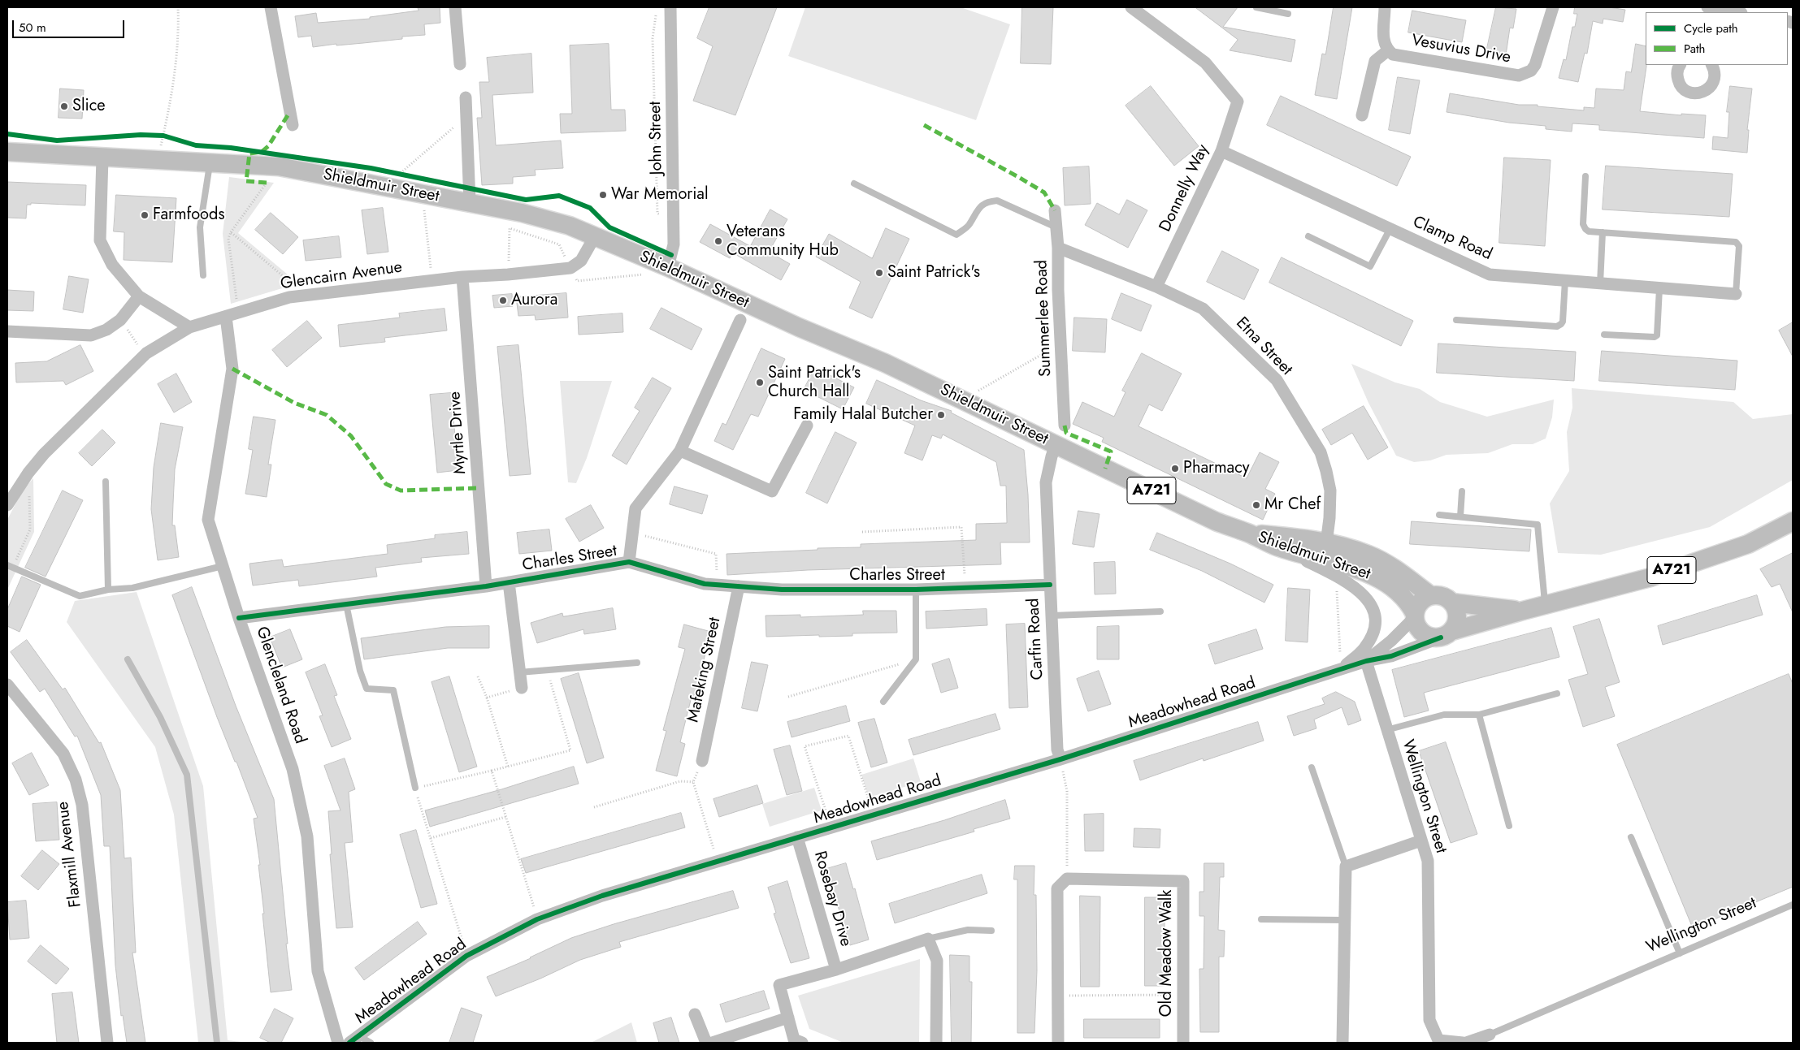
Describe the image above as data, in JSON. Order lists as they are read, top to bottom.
{
  "streets": {
    "main road": ["Shieldmuir Street", "A721"],
    "street": [
      "Vesuvius Drive",
      "John Street",
      "Donnelly Way",
      "Clamp Road",
      "Glencairn Avenue",
      "Summerlee Road",
      "Etna Street",
      "Myrtle Drive",
      "Charles Street",
      "Carfin Road",
      "Mafeking Street",
      "Glencleland Road",
      "Meadowhead Road",
      "Wellington Street",
      "Flaxmill Avenue",
      "Rosebay Drive",
      "Old Meadow Walk"
    ]
  },
  "crossings": [
    ["John Street", "Shieldmuir Street"],
    ["Shieldmuir Street", "Etna Street"],
    ["Shieldmuir Street", "A721"],
    ["Shieldmuir Street", "Carfin Road"],
    ["Shieldmuir Street", "Meadowhead Road"],
    ["Donnelly Way", "Clamp Road"],
    ["Donnelly Way", "Etna Street"],
    ["Glencairn Avenue", "Myrtle Drive"],
    ["Glencairn Avenue", "Glencleland Road"],
    ["Summerlee Road", "Etna Street"],
    ["Myrtle Drive", "Charles Street"],
    ["A721", "Meadowhead Road"],
    ["Charles Street", "Carfin Road"],
    ["Charles Street", "Mafeking Street"],
    ["Charles Street", "Glencleland Road"],
    ["Carfin Road", "Meadowhead Road"],
    ["Meadowhead Road", "Wellington Street"],
    ["Meadowhead Road", "Rosebay Drive"]
  ],
  "places": [
    "Slice",
    "War Memorial",
    "Farmfoods",
    "Veterans Community Hub",
    "Saint Patrick's",
    "Aurora",
    "Saint Patrick's Church Hall",
    "Family Halal Butcher",
    "Pharmacy",
    "Mr Chef"
  ],
  "legend": ["Cycle path", "Path"],
  "scale_bar": "50 m"
}
